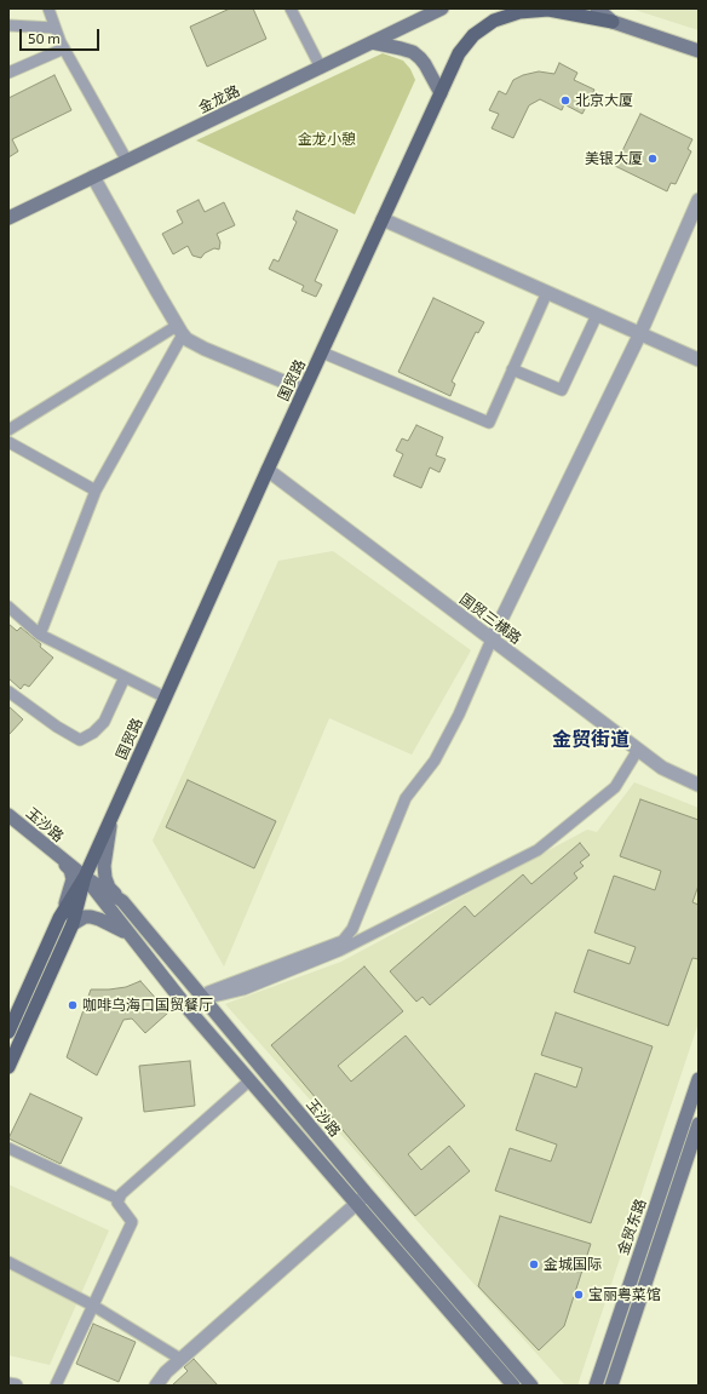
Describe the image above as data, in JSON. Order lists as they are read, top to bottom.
{
  "streets": {
    "main road": [
      "金龙路",
      "国贸路",
      "玉沙路",
      "金贸东路"
    ],
    "street": ["国贸三横路"]
  },
  "crossings": [
    ["国贸路", "国贸三横路"],
    ["国贸路", "玉沙路"]
  ],
  "districts": ["金贸街道"],
  "parks": ["金龙小憩"],
  "places": [
    "北京大厦",
    "美银大厦",
    "咖啡乌海口国贸餐厅",
    "金城国际",
    "宝丽粤菜馆"
  ],
  "scale_bar": "50 m"
}
